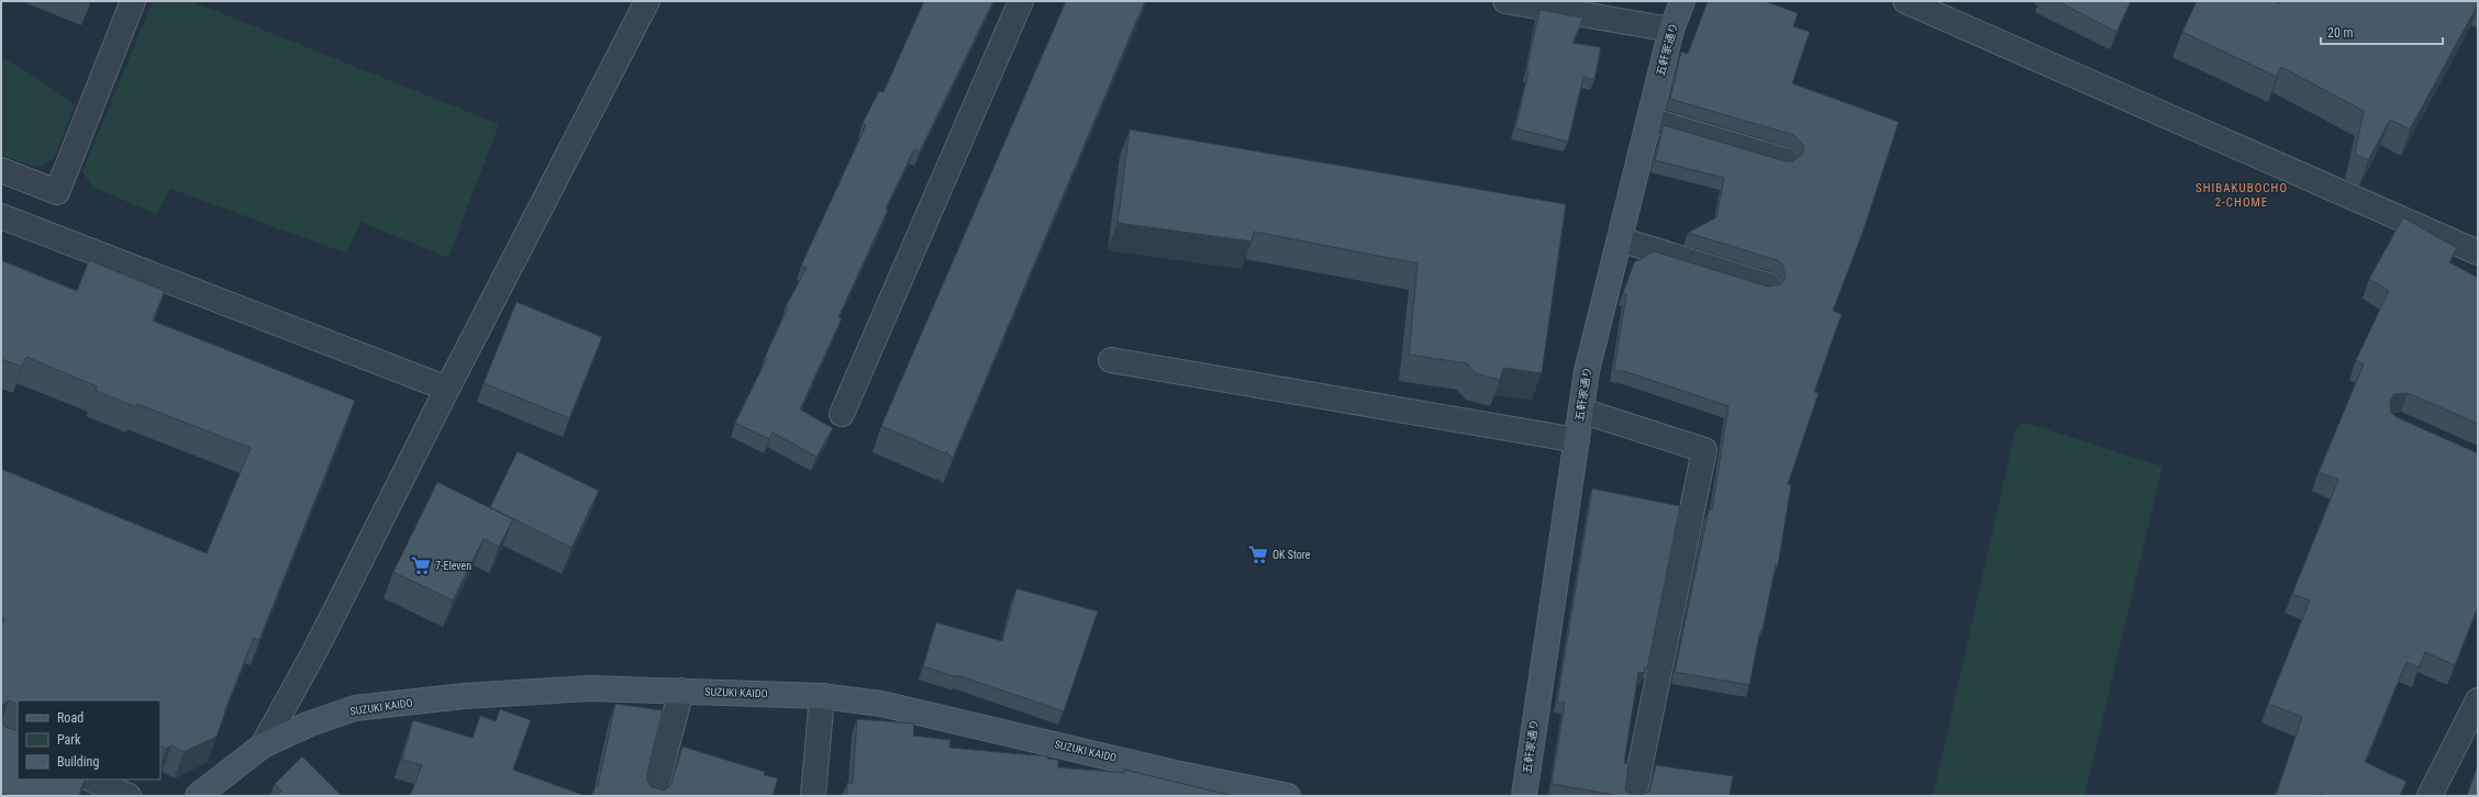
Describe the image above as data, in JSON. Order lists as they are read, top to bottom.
{
  "streets": {
    "main road": ["五軒家通り", "SUZUKI KAIDO"]
  },
  "districts": ["SHIBAKUBOCHO 2-CHOME"],
  "places": {
    "supermarket": ["OK Store", "7-Eleven"]
  },
  "legend": ["Road", "Park", "Building"],
  "scale_bar": "20 m"
}
